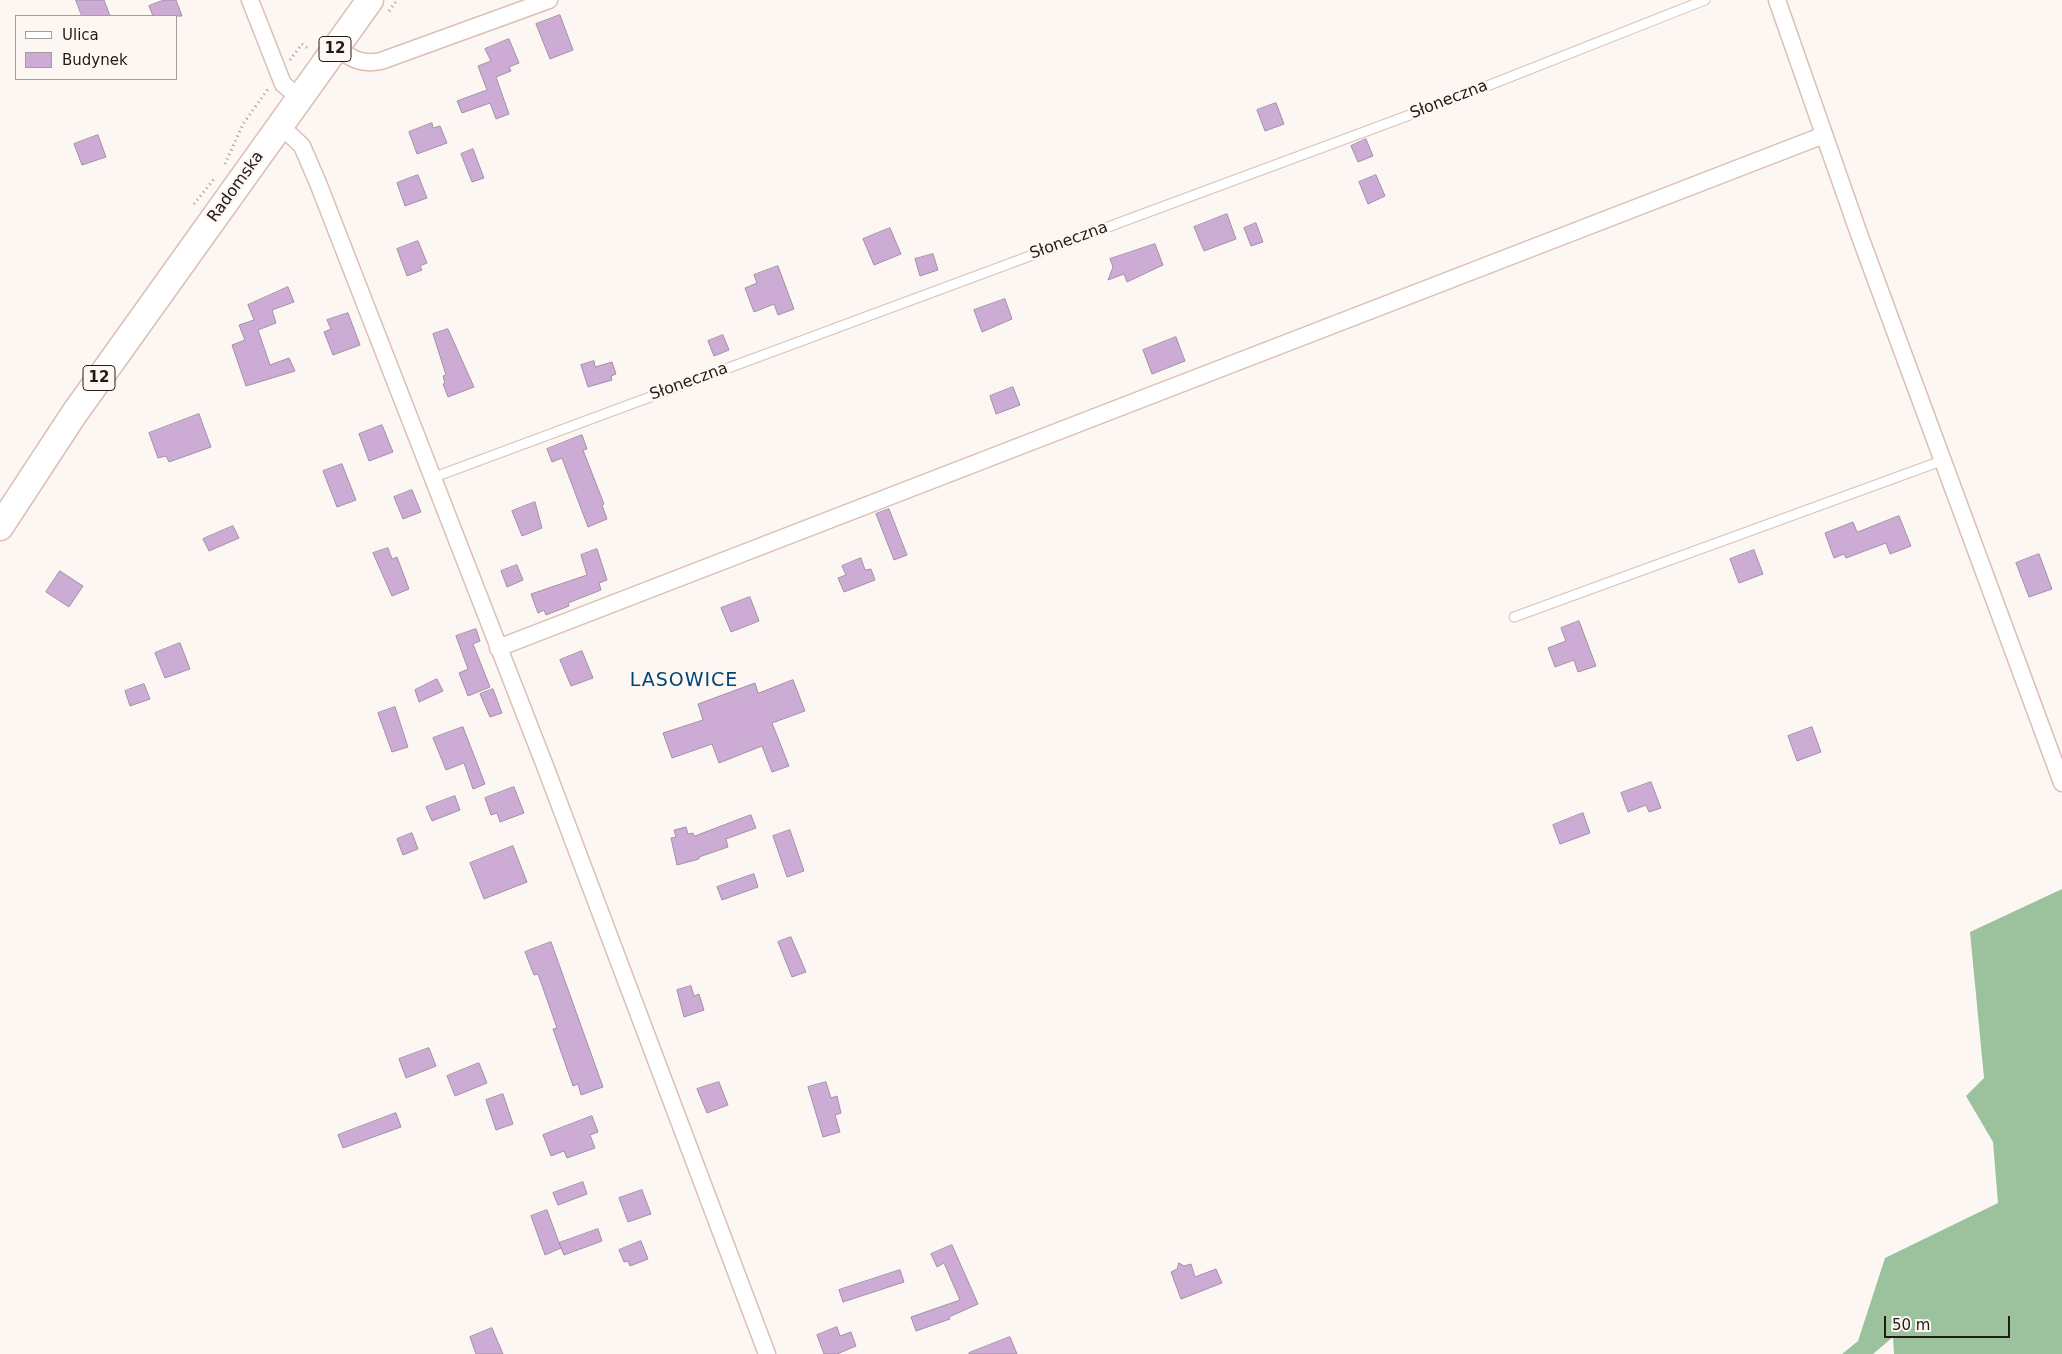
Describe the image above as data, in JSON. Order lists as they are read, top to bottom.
{
  "streets": {
    "main road": ["12", "Radomska"],
    "lane": ["Słoneczna"]
  },
  "crossings": [
    ["12", "Radomska"]
  ],
  "districts": ["LASOWICE"],
  "legend": ["Ulica", "Budynek"],
  "scale_bar": "50 m"
}
